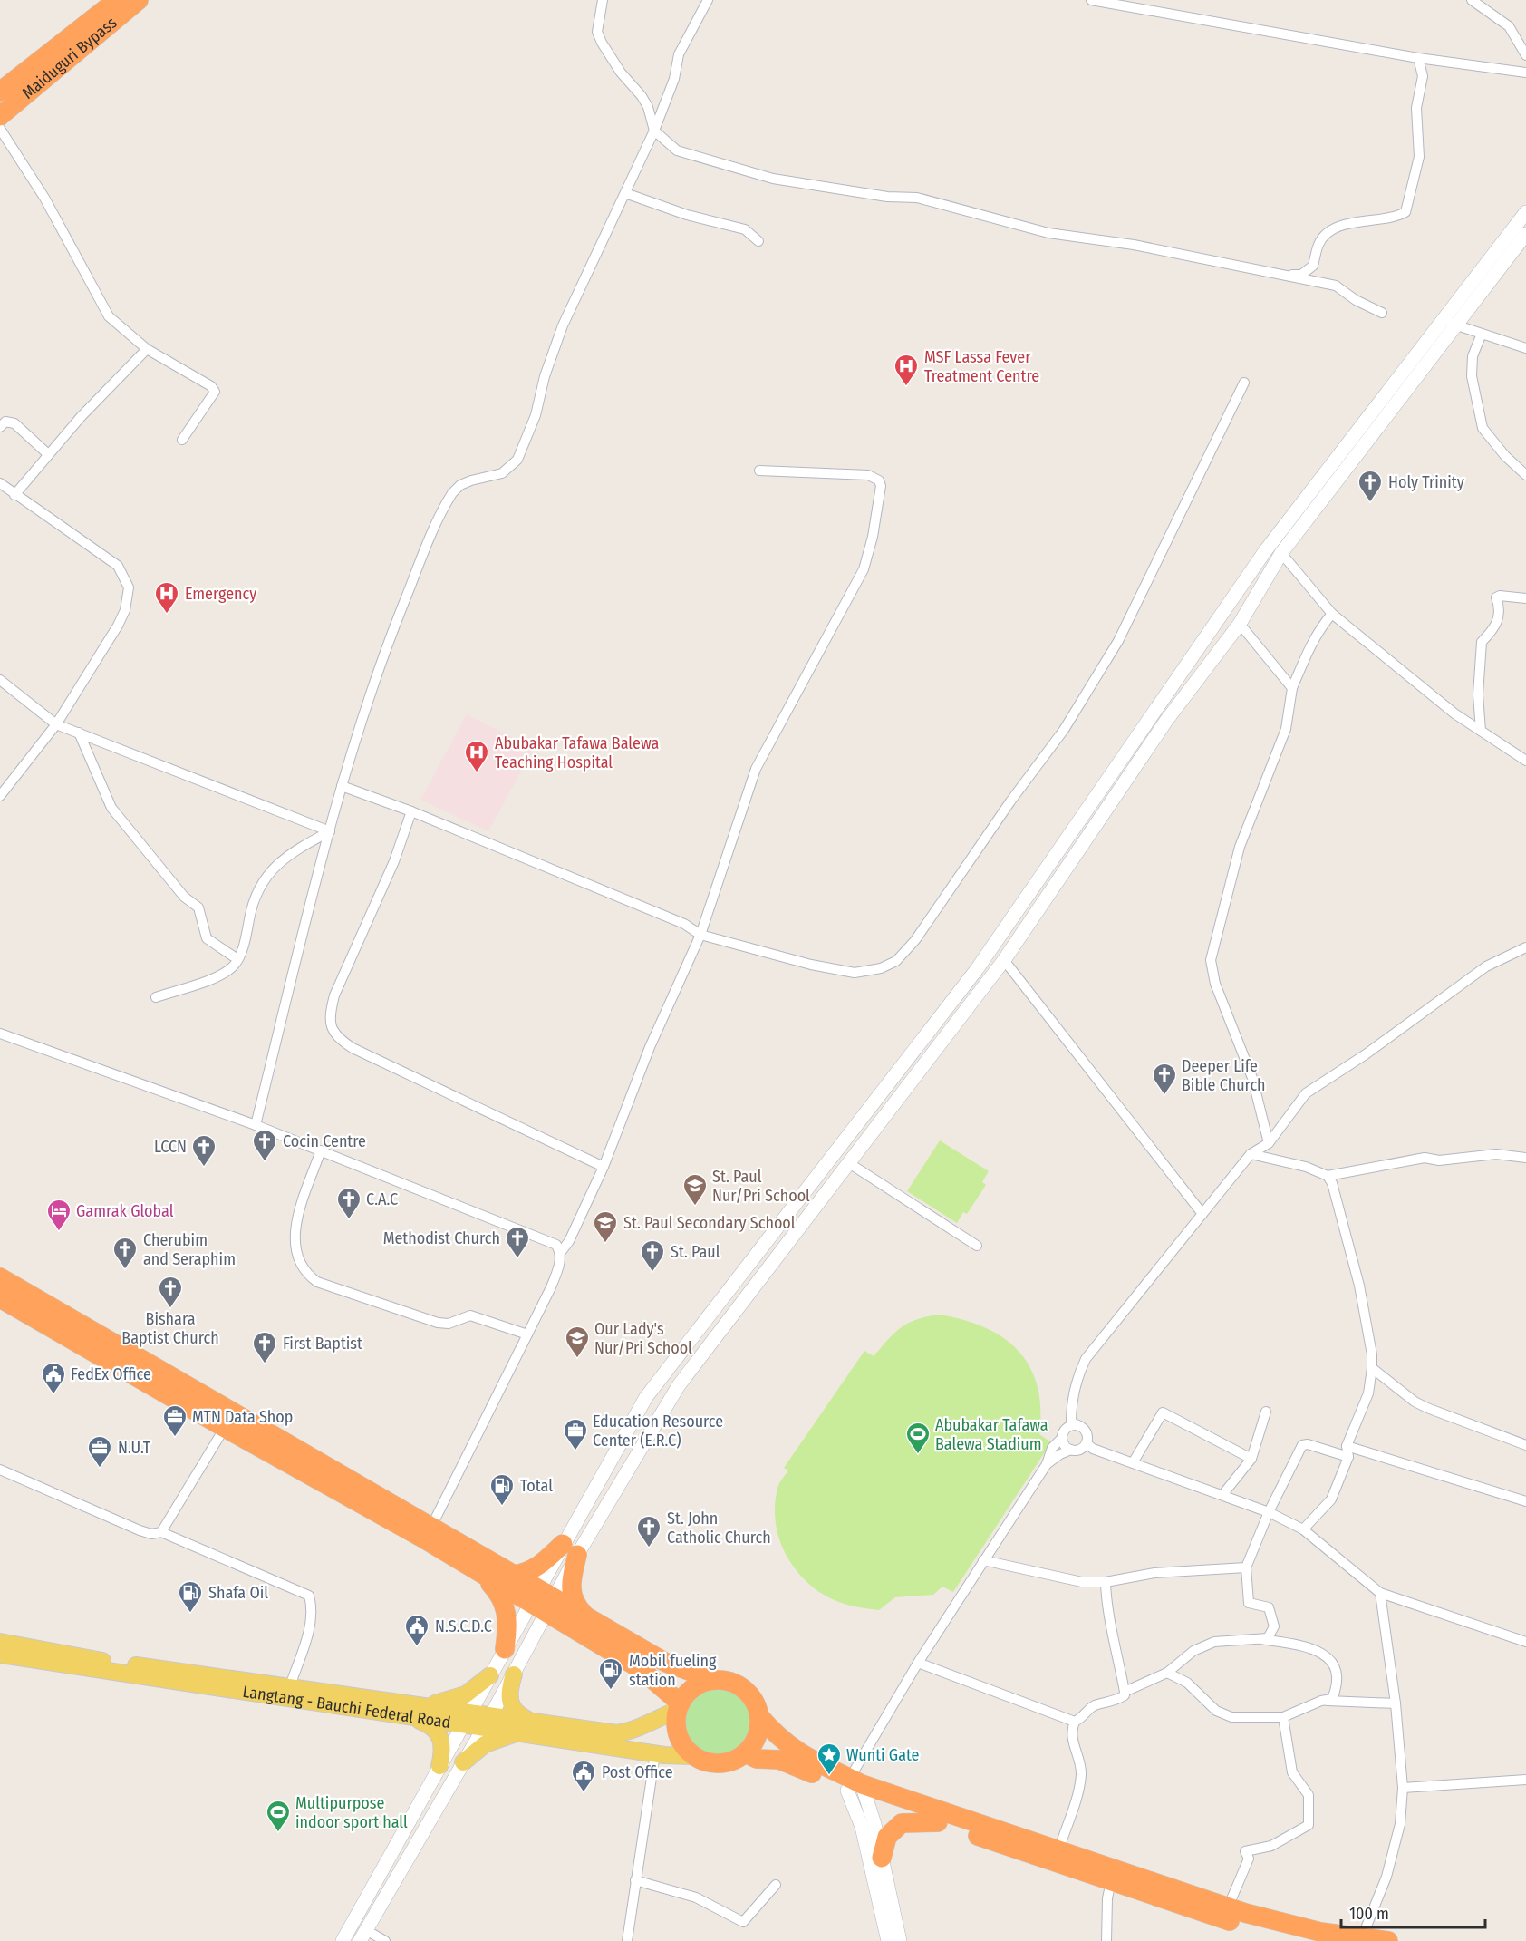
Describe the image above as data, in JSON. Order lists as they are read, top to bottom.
{
  "streets": {
    "highway": ["Maiduguri Bypass"],
    "main road": ["Langtang - Bauchi Federal Road"]
  },
  "places": {
    "hospital": ["MSF Lassa Fever Treatment Centre", "Emergency", "Abubakar Tafawa Balewa Teaching Hospital"],
    "church": [
      "Holy Trinity",
      "Deeper Life Bible Church",
      "Cocin Centre",
      "LCCN",
      "C.A.C",
      "Methodist Church",
      "Cherubim and Seraphim",
      "St. Paul",
      "Bishara Baptist Church",
      "First Baptist",
      "St. John Catholic Church"
    ],
    "school or university": ["St. Paul Nur/Pri School", "St. Paul Secondary School", "Our Lady's Nur/Pri School"],
    "hotel": ["Gamrak Global"],
    "public building": ["FedEx Office", "N.S.C.D.C", "Post Office"],
    "office": ["MTN Data Shop", "Education Resource Center (E.R.C)", "N.U.T"],
    "sports": ["Abubakar Tafawa Balewa Stadium", "Multipurpose indoor sport hall"],
    "fuel station": ["Total", "Shafa Oil", "Mobil fueling station"],
    "place": ["Wunti Gate"]
  },
  "scale_bar": "100 m"
}
